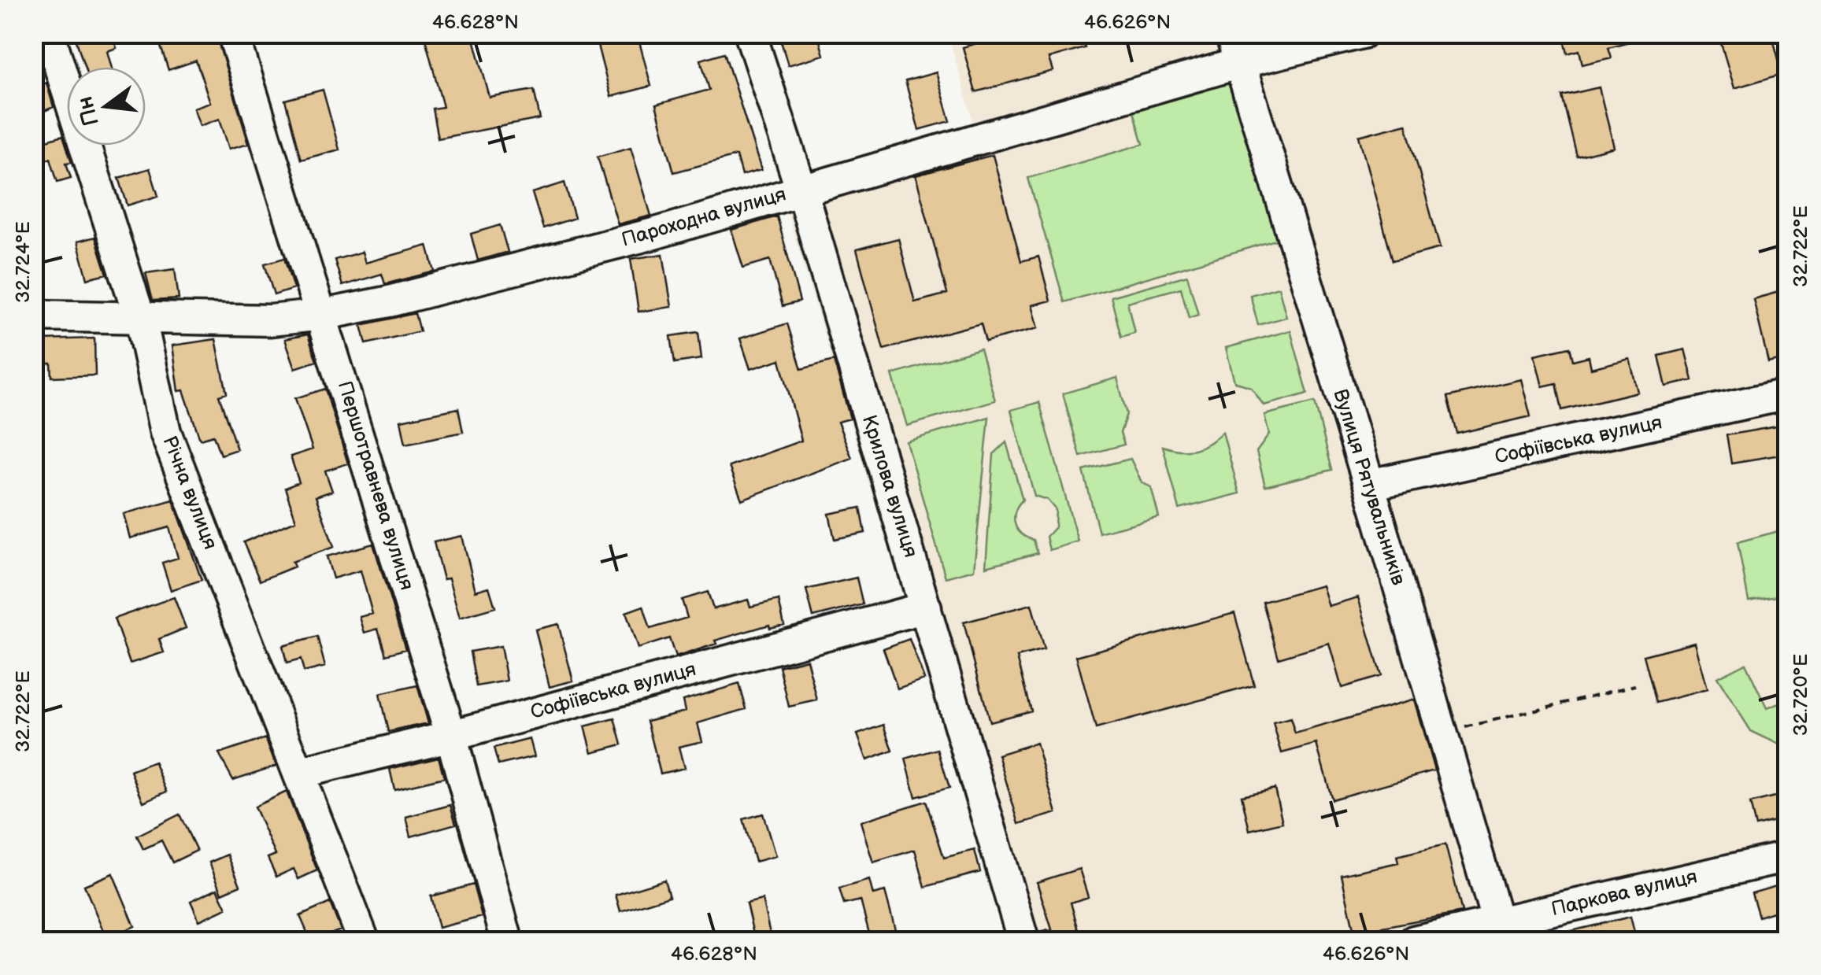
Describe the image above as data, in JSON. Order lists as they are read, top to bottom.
{
  "streets": {
    "street": [
      "Пароходна вулиця",
      "Софіївська вулиця",
      "Першотравнева вулиця",
      "Крилова вулиця",
      "Вулиця Рятувальників",
      "Річна вулиця",
      "Паркова вулиця"
    ]
  },
  "crossings": [
    ["Пароходна вулиця", "Першотравнева вулиця"],
    ["Пароходна вулиця", "Крилова вулиця"],
    ["Пароходна вулиця", "Вулиця Рятувальників"],
    ["Пароходна вулиця", "Річна вулиця"],
    ["Софіївська вулиця", "Першотравнева вулиця"],
    ["Софіївська вулиця", "Крилова вулиця"],
    ["Софіївська вулиця", "Вулиця Рятувальників"],
    ["Софіївська вулиця", "Річна вулиця"],
    ["Вулиця Рятувальників", "Паркова вулиця"]
  ],
  "north": "left",
  "coordinates": [
    "46.628°N",
    "46.626°N",
    "32.722°E",
    "32.724°E",
    "32.720°E"
  ]
}
